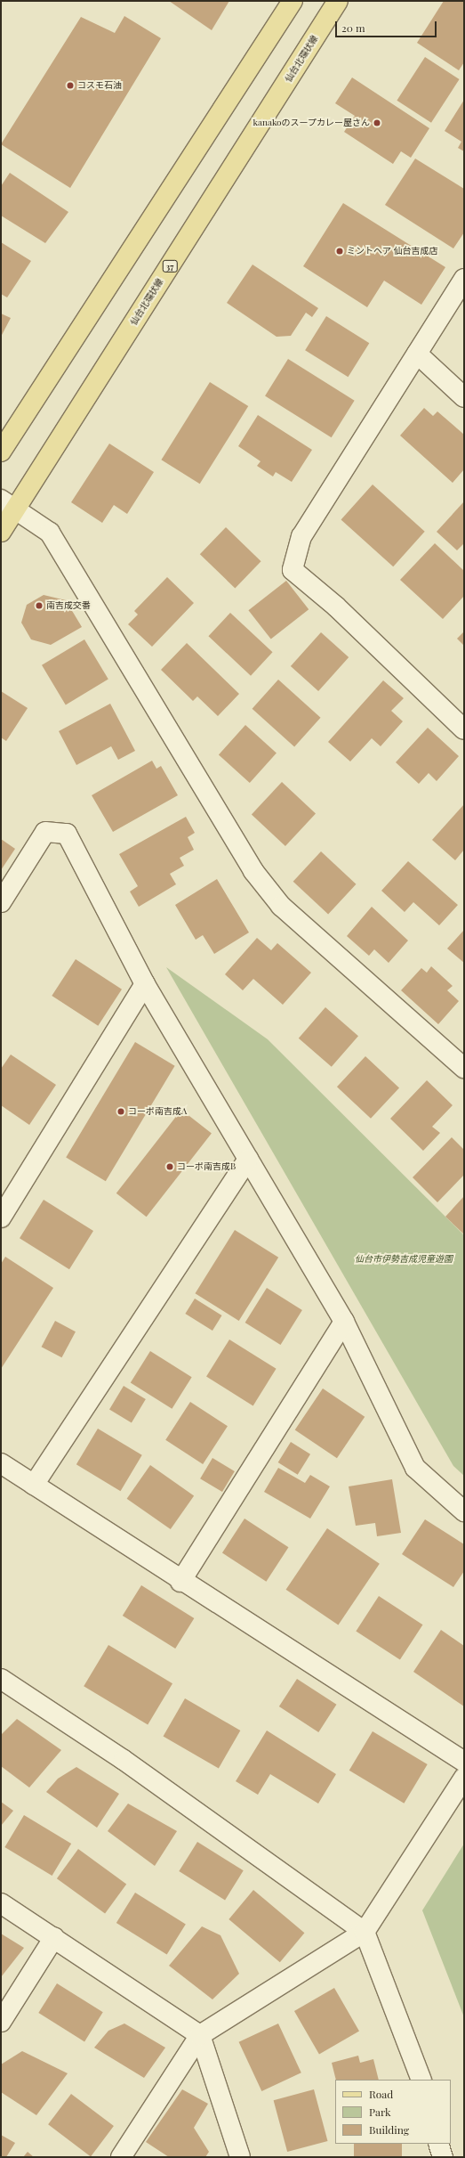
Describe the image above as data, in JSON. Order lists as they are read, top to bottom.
{
  "streets": {
    "main road": ["仙台北環状線", "37"]
  },
  "parks": ["仙台市伊勢吉成児童遊園"],
  "places": [
    "コスモ石油",
    "kanakoのスープカレー屋さん",
    "ミントヘア 仙台吉成店",
    "南吉成交番",
    "コーポ南吉成A",
    "コーポ南吉成B"
  ],
  "legend": ["Road", "Park", "Building"],
  "scale_bar": "20 m"
}
